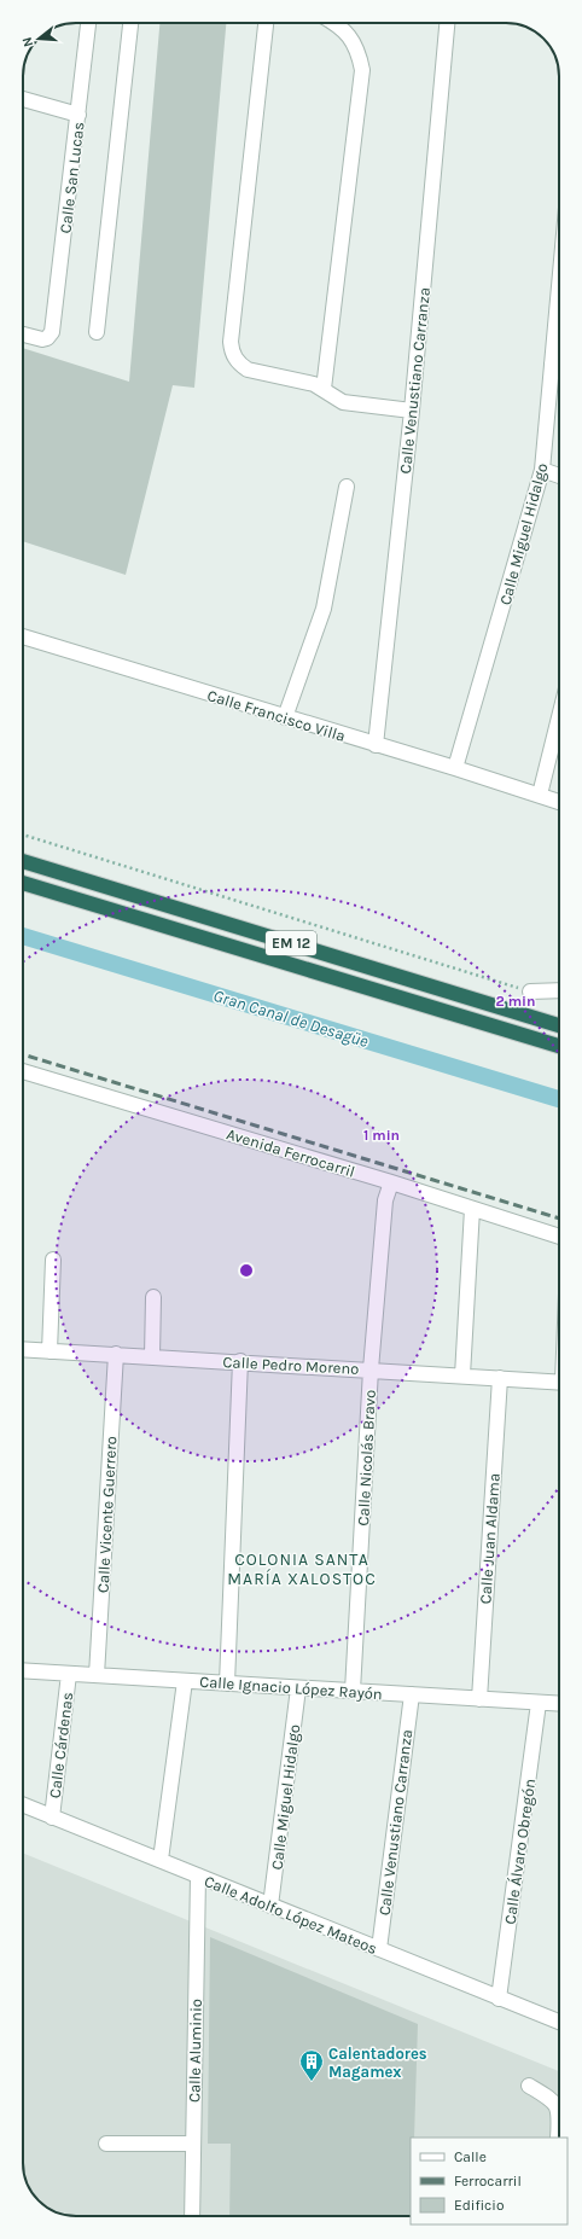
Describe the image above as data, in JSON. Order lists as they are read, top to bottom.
{
  "streets": {
    "highway": ["EM 12"],
    "street": [
      "Calle San Lucas",
      "Calle Venustiano Carranza",
      "Calle Miguel Hidalgo",
      "Calle Francisco Villa",
      "Avenida Ferrocarril",
      "Calle Pedro Moreno",
      "Calle Nicolás Bravo",
      "Calle Vicente Guerrero",
      "Calle Juan Aldama",
      "Calle Ignacio López Rayón",
      "Calle Cárdenas",
      "Calle Álvaro Obregón",
      "Calle Adolfo López Mateos",
      "Calle Aluminio"
    ]
  },
  "crossings": [
    ["Calle Venustiano Carranza", "Calle Francisco Villa"],
    ["Calle Venustiano Carranza", "Calle Ignacio López Rayón"],
    ["Calle Venustiano Carranza", "Calle Adolfo López Mateos"],
    ["Calle Miguel Hidalgo", "Calle Francisco Villa"],
    ["Calle Miguel Hidalgo", "Calle Ignacio López Rayón"],
    ["Calle Miguel Hidalgo", "Calle Adolfo López Mateos"],
    ["Avenida Ferrocarril", "Calle Nicolás Bravo"],
    ["Calle Pedro Moreno", "Calle Nicolás Bravo"],
    ["Calle Pedro Moreno", "Calle Vicente Guerrero"],
    ["Calle Pedro Moreno", "Calle Juan Aldama"],
    ["Calle Nicolás Bravo", "Calle Ignacio López Rayón"],
    ["Calle Vicente Guerrero", "Calle Ignacio López Rayón"],
    ["Calle Juan Aldama", "Calle Ignacio López Rayón"],
    ["Calle Ignacio López Rayón", "Calle Cárdenas"],
    ["Calle Ignacio López Rayón", "Calle Álvaro Obregón"],
    ["Calle Cárdenas", "Calle Adolfo López Mateos"],
    ["Calle Álvaro Obregón", "Calle Adolfo López Mateos"],
    ["Calle Adolfo López Mateos", "Calle Aluminio"]
  ],
  "districts": ["COLONIA SANTA MARÍA XALOSTOC"],
  "water": ["Gran Canal de Desagüe"],
  "places": {
    "building": ["Calentadores Magamex"]
  },
  "legend": ["Calle", "Ferrocarril", "Edificio"],
  "north": "left",
  "rings": ["2 min", "1 min"]
}
